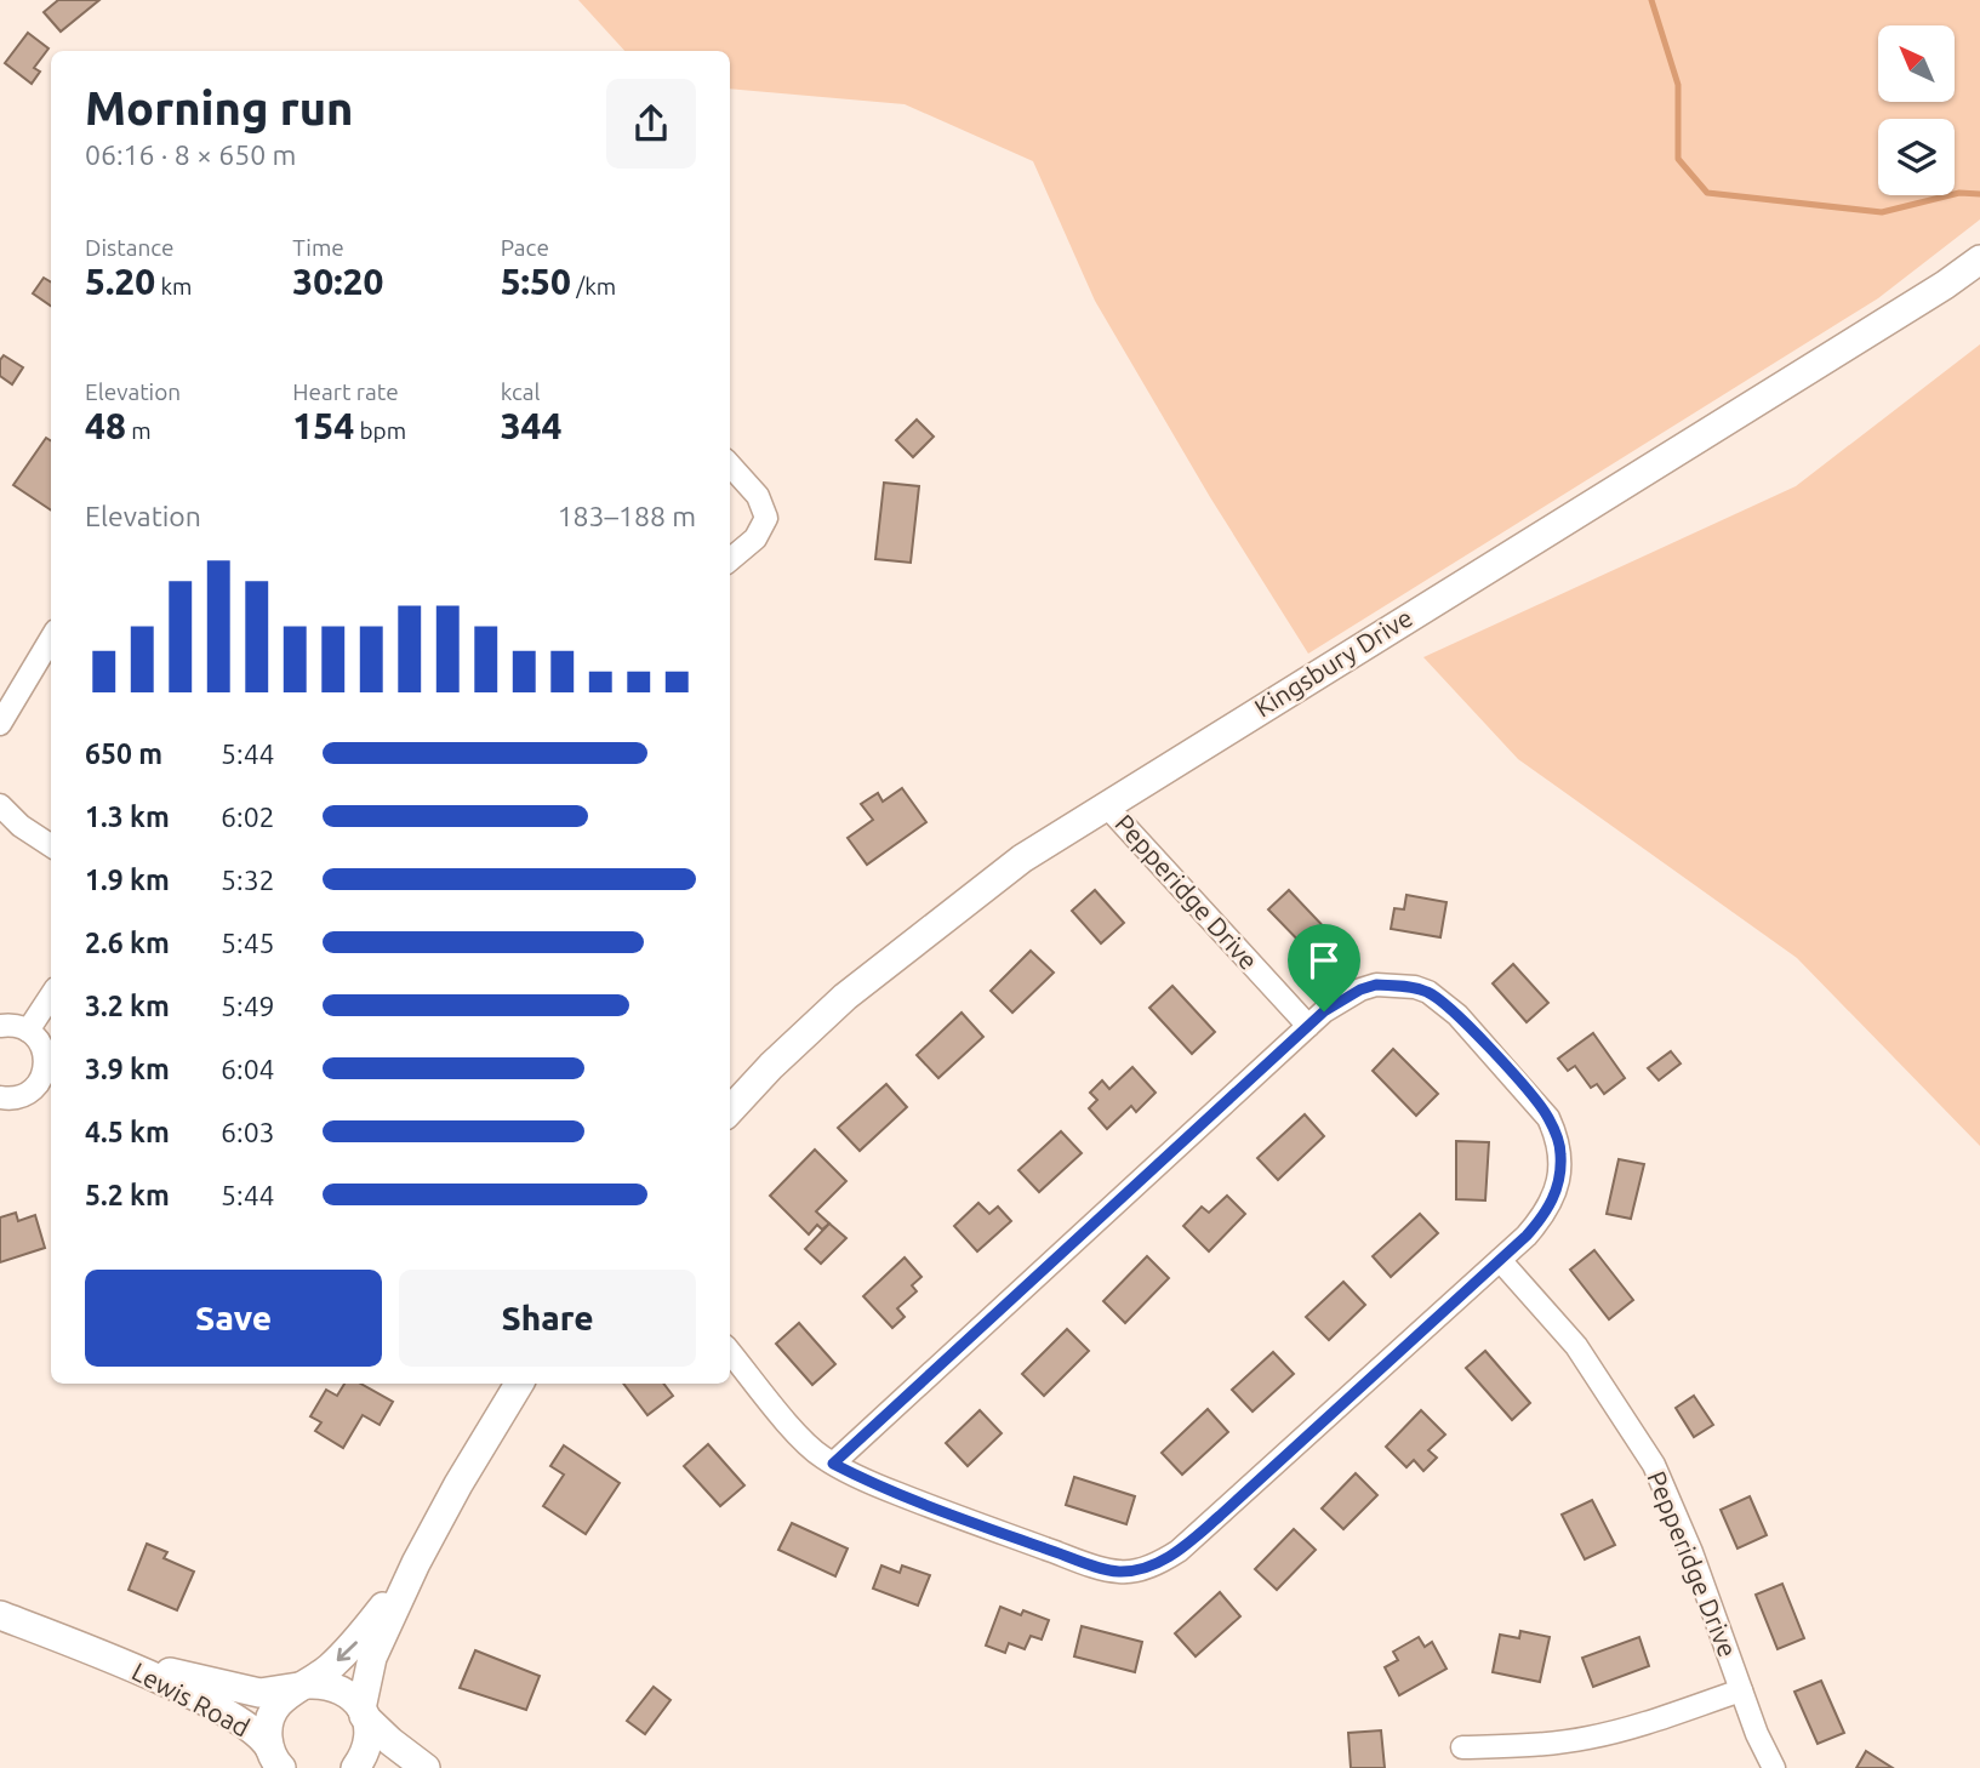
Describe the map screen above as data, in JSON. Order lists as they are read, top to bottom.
{
  "streets": {
    "street": ["Kingsbury Drive", "Pepperidge Drive", "Lewis Road"]
  },
  "crossings": [
    ["Kingsbury Drive", "Pepperidge Drive"]
  ],
  "north": "top left",
  "page": {
    "heading": ["Morning run", "06:16 · 8 × 650 m"],
    "stats": [
      ["Distance", "5.20 km"],
      ["Time", "30:20"],
      ["Pace", "5:50 /km"],
      ["Elevation", "48 m"],
      ["Heart rate", "154 bpm"],
      ["kcal", "344"]
    ],
    "chart": ["Elevation", "183–188 m"],
    "list": [
      {
        "name": "650 m",
        "note": "5:44"
      },
      {
        "name": "1.3 km",
        "note": "6:02"
      },
      {
        "name": "1.9 km",
        "note": "5:32"
      },
      {
        "name": "2.6 km",
        "note": "5:45"
      },
      {
        "name": "3.2 km",
        "note": "5:49"
      },
      {
        "name": "3.9 km",
        "note": "6:04"
      },
      {
        "name": "4.5 km",
        "note": "6:03"
      },
      {
        "name": "5.2 km",
        "note": "5:44"
      }
    ],
    "buttons": ["Save", "Share"]
  }
}
